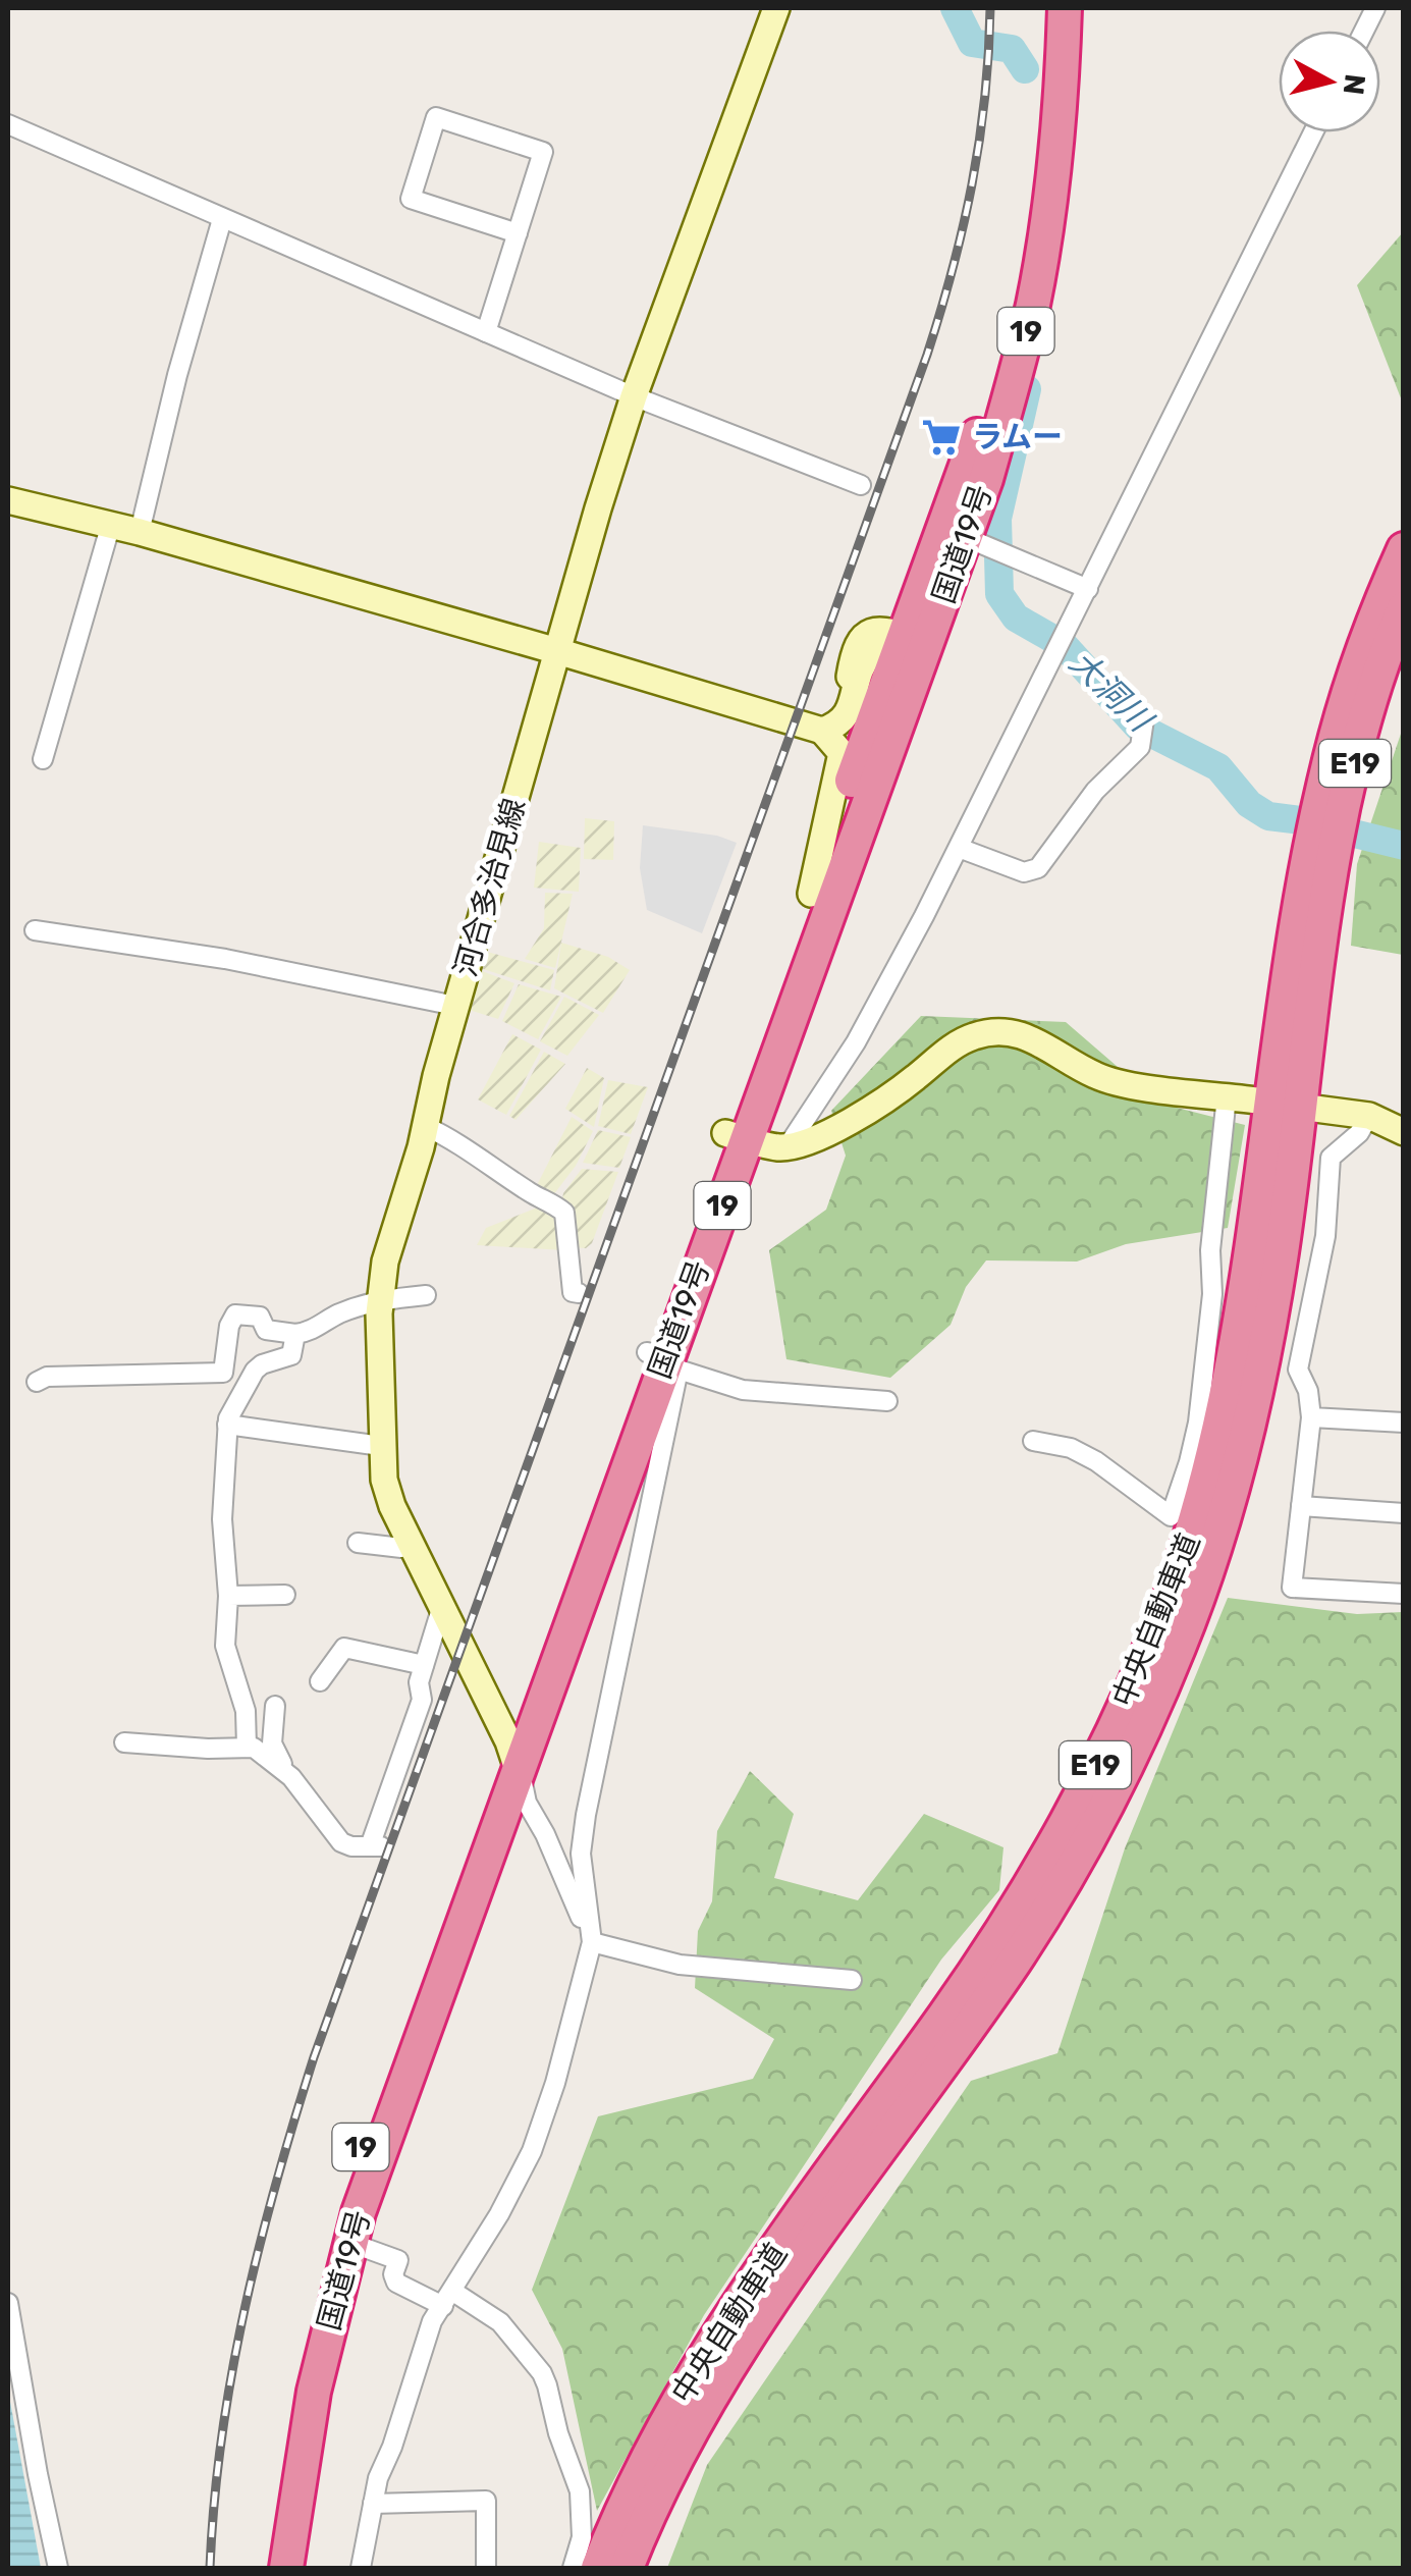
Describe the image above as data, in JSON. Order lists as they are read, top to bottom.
{
  "streets": {
    "highway": [
      "19",
      "国道19号",
      "E19",
      "中央自動車道"
    ],
    "street": ["河合多治見線"]
  },
  "crossings": [
    ["国道19号", "河合多治見線"]
  ],
  "water": ["大洞川"],
  "places": {
    "supermarket": ["ラムー"]
  },
  "north": "right"
}
